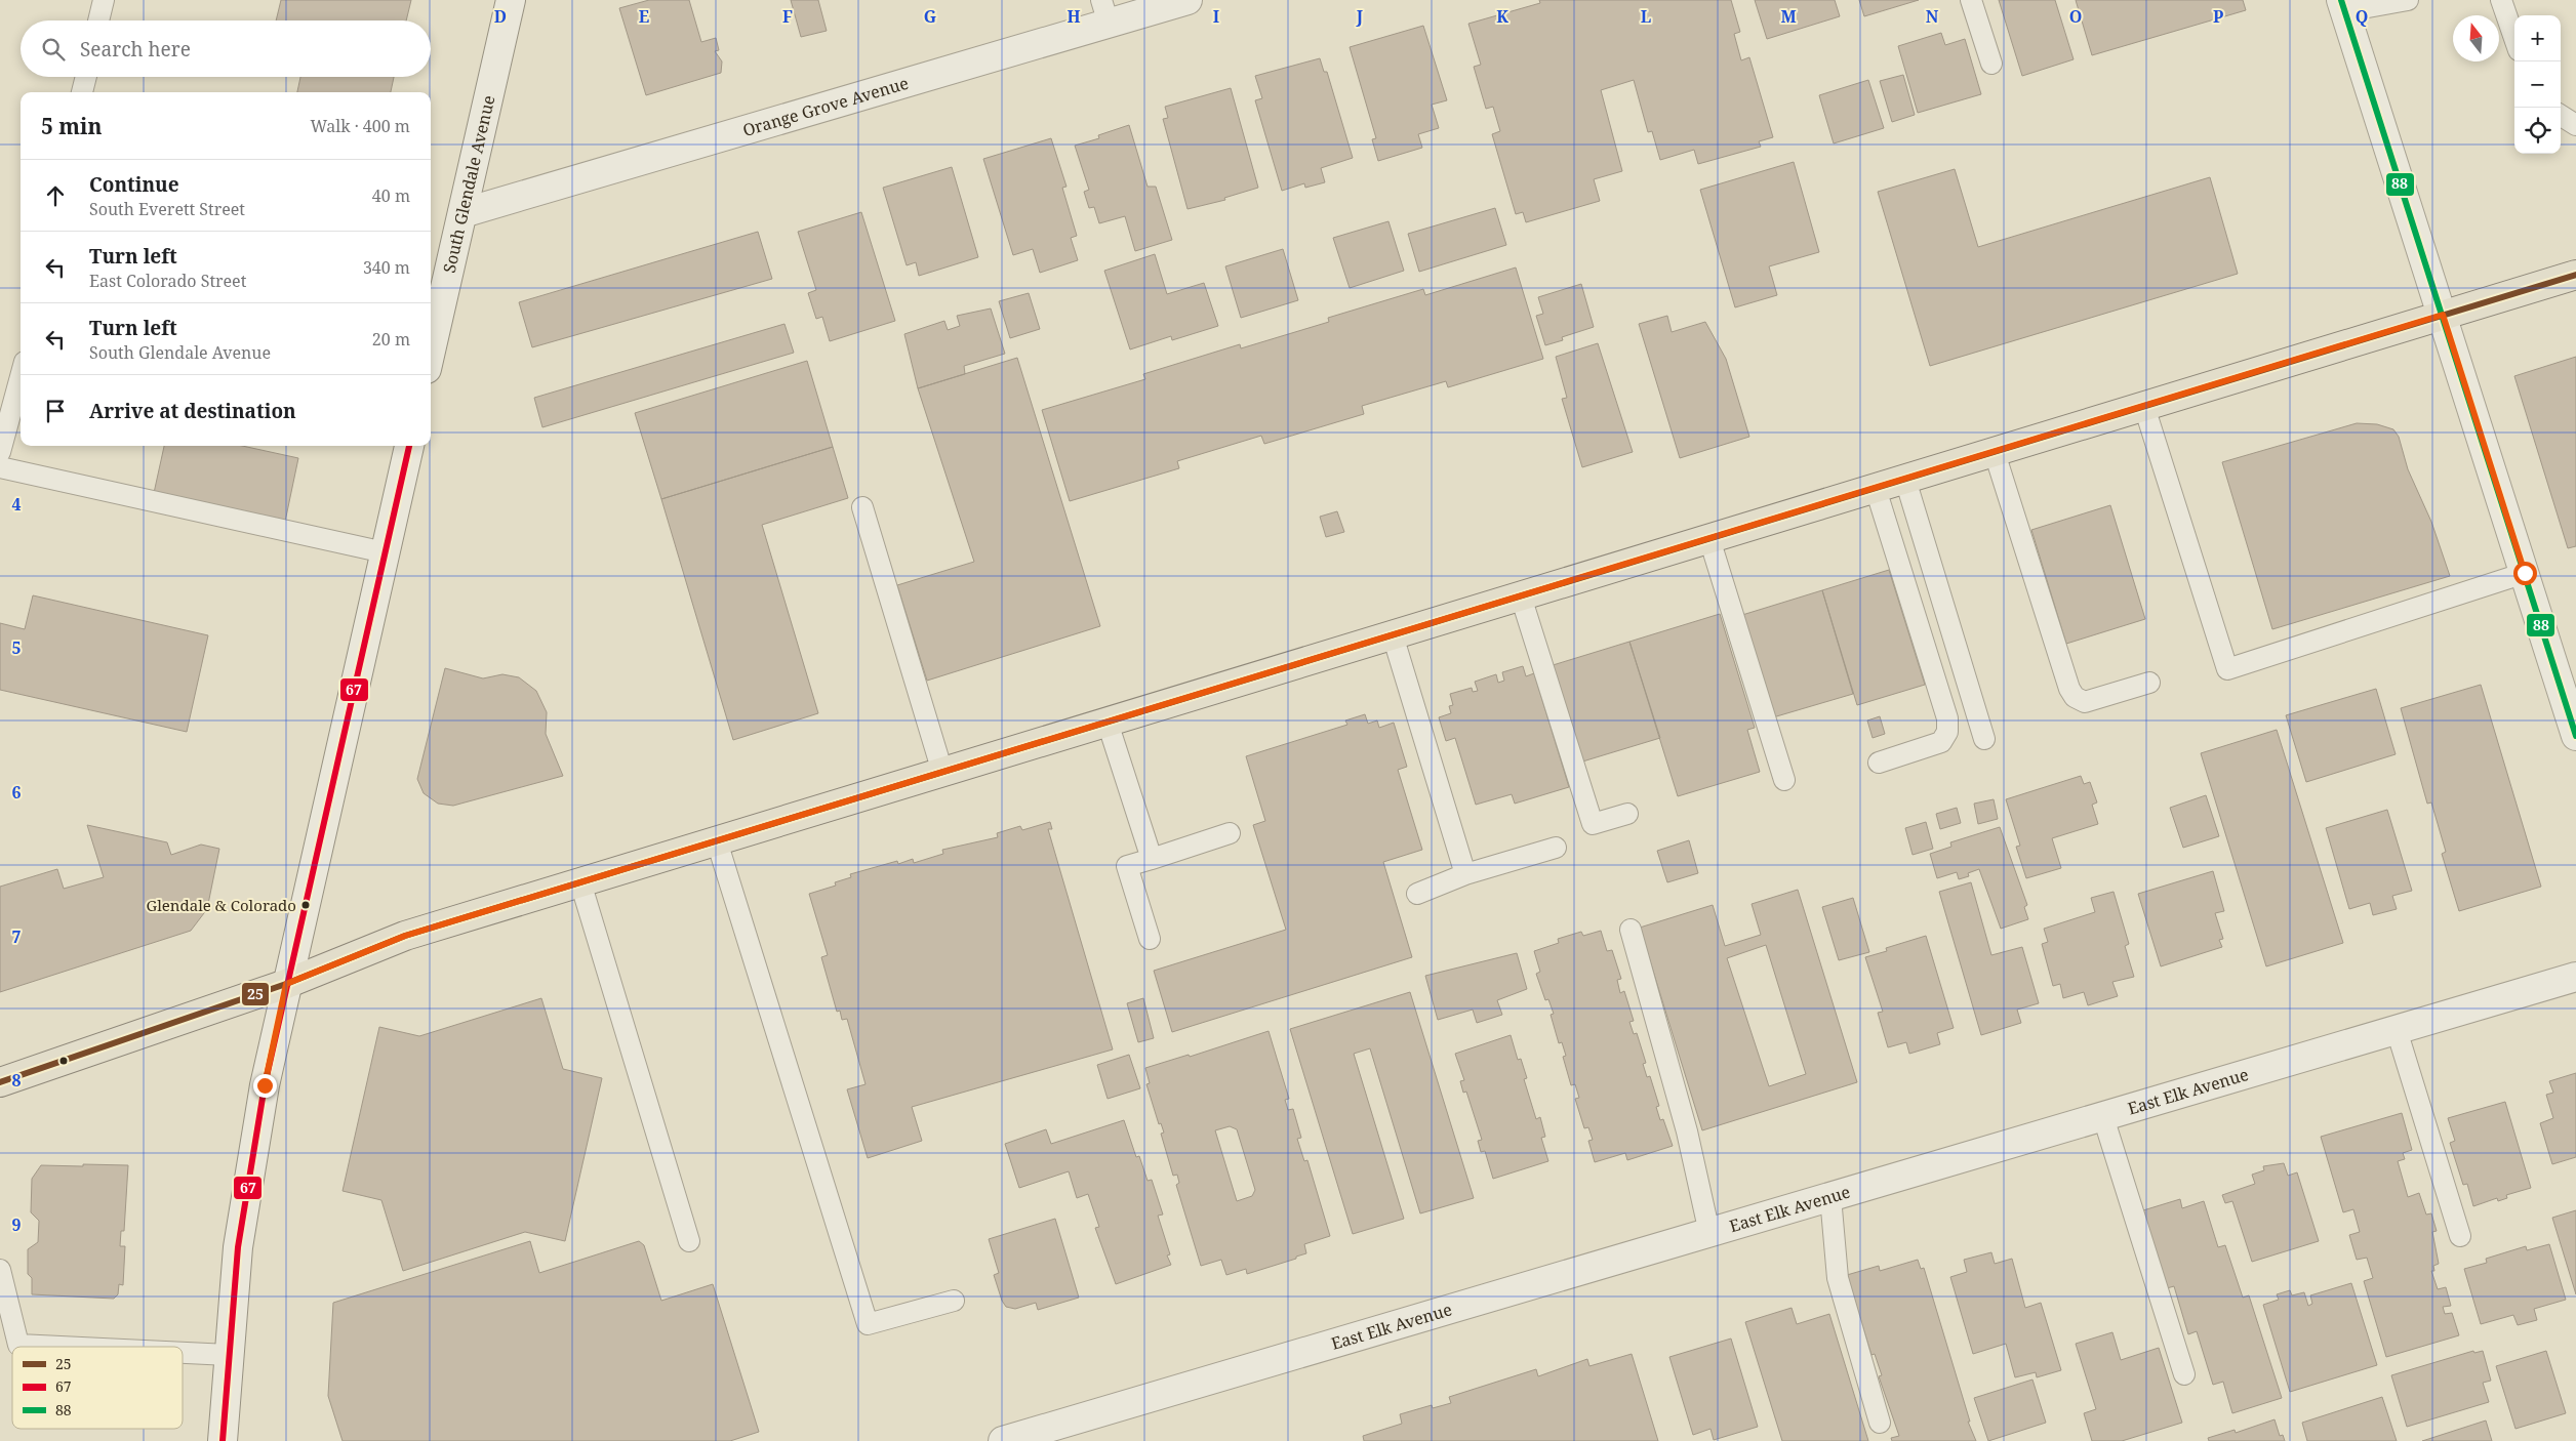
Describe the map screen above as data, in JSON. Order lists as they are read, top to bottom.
{
  "streets": {
    "street": ["Orange Grove Avenue", "South Glendale Avenue", "East Elk Avenue"]
  },
  "crossings": [
    ["Orange Grove Avenue", "South Glendale Avenue"]
  ],
  "places": ["Glendale & Colorado"],
  "lines": ["transit line 88", "transit line 25", "transit line 67"],
  "legend": ["25", "67", "88"],
  "north": "top",
  "page": {
    "map_buttons": ["+", "−"],
    "search": "Search here",
    "heading": ["5 min", "Walk · 400 m"],
    "list": [
      ["Continue", "South Everett Street", "40 m"],
      ["Turn left", "East Colorado Street", "340 m"],
      ["Turn left", "South Glendale Avenue", "20 m"],
      "Arrive at destination"
    ]
  },
  "grid": {
    "columns": [
      "D",
      "E",
      "F",
      "G",
      "H",
      "I",
      "J",
      "K",
      "L",
      "M",
      "N",
      "O",
      "P",
      "Q"
    ],
    "rows": [
      "4",
      "5",
      "6",
      "7",
      "8",
      "9"
    ]
  }
}
